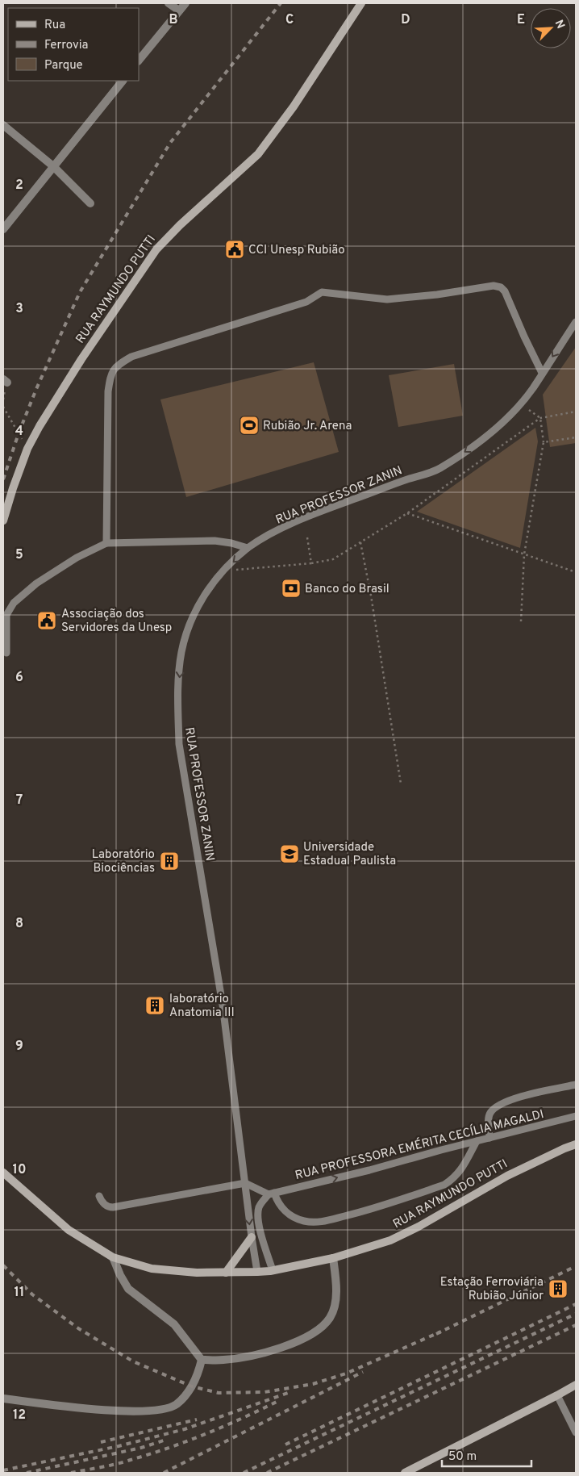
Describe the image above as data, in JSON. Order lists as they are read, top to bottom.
{
  "streets": {
    "street": ["RUA RAYMUNDO PUTTI"],
    "lane": ["RUA PROFESSOR ZANIN", "RUA PROFESSORA EMÉRITA CECÍLIA MAGALDI"]
  },
  "crossings": [
    ["RUA RAYMUNDO PUTTI", "RUA PROFESSOR ZANIN"]
  ],
  "one_way": ["RUA PROFESSOR ZANIN", "RUA PROFESSORA EMÉRITA CECÍLIA MAGALDI"],
  "places": {
    "public building": ["CCI Unesp Rubião", "Associação dos Servidores da Unesp"],
    "sports": ["Rubião Jr. Arena"],
    "bank": ["Banco do Brasil"],
    "school or university": ["Universidade Estadual Paulista"],
    "building": ["Laboratório Biociências", "laboratório Anatomia III", "Estação Ferroviária Rubião Júnior"]
  },
  "legend": ["Rua", "Ferrovia", "Parque"],
  "scale_bar": "50 m",
  "north": "top right",
  "grid": {
    "columns": [
      "B",
      "C",
      "D",
      "E"
    ],
    "rows": [
      "2",
      "3",
      "4",
      "5",
      "6",
      "7",
      "8",
      "9",
      "10",
      "11",
      "12"
    ]
  }
}
